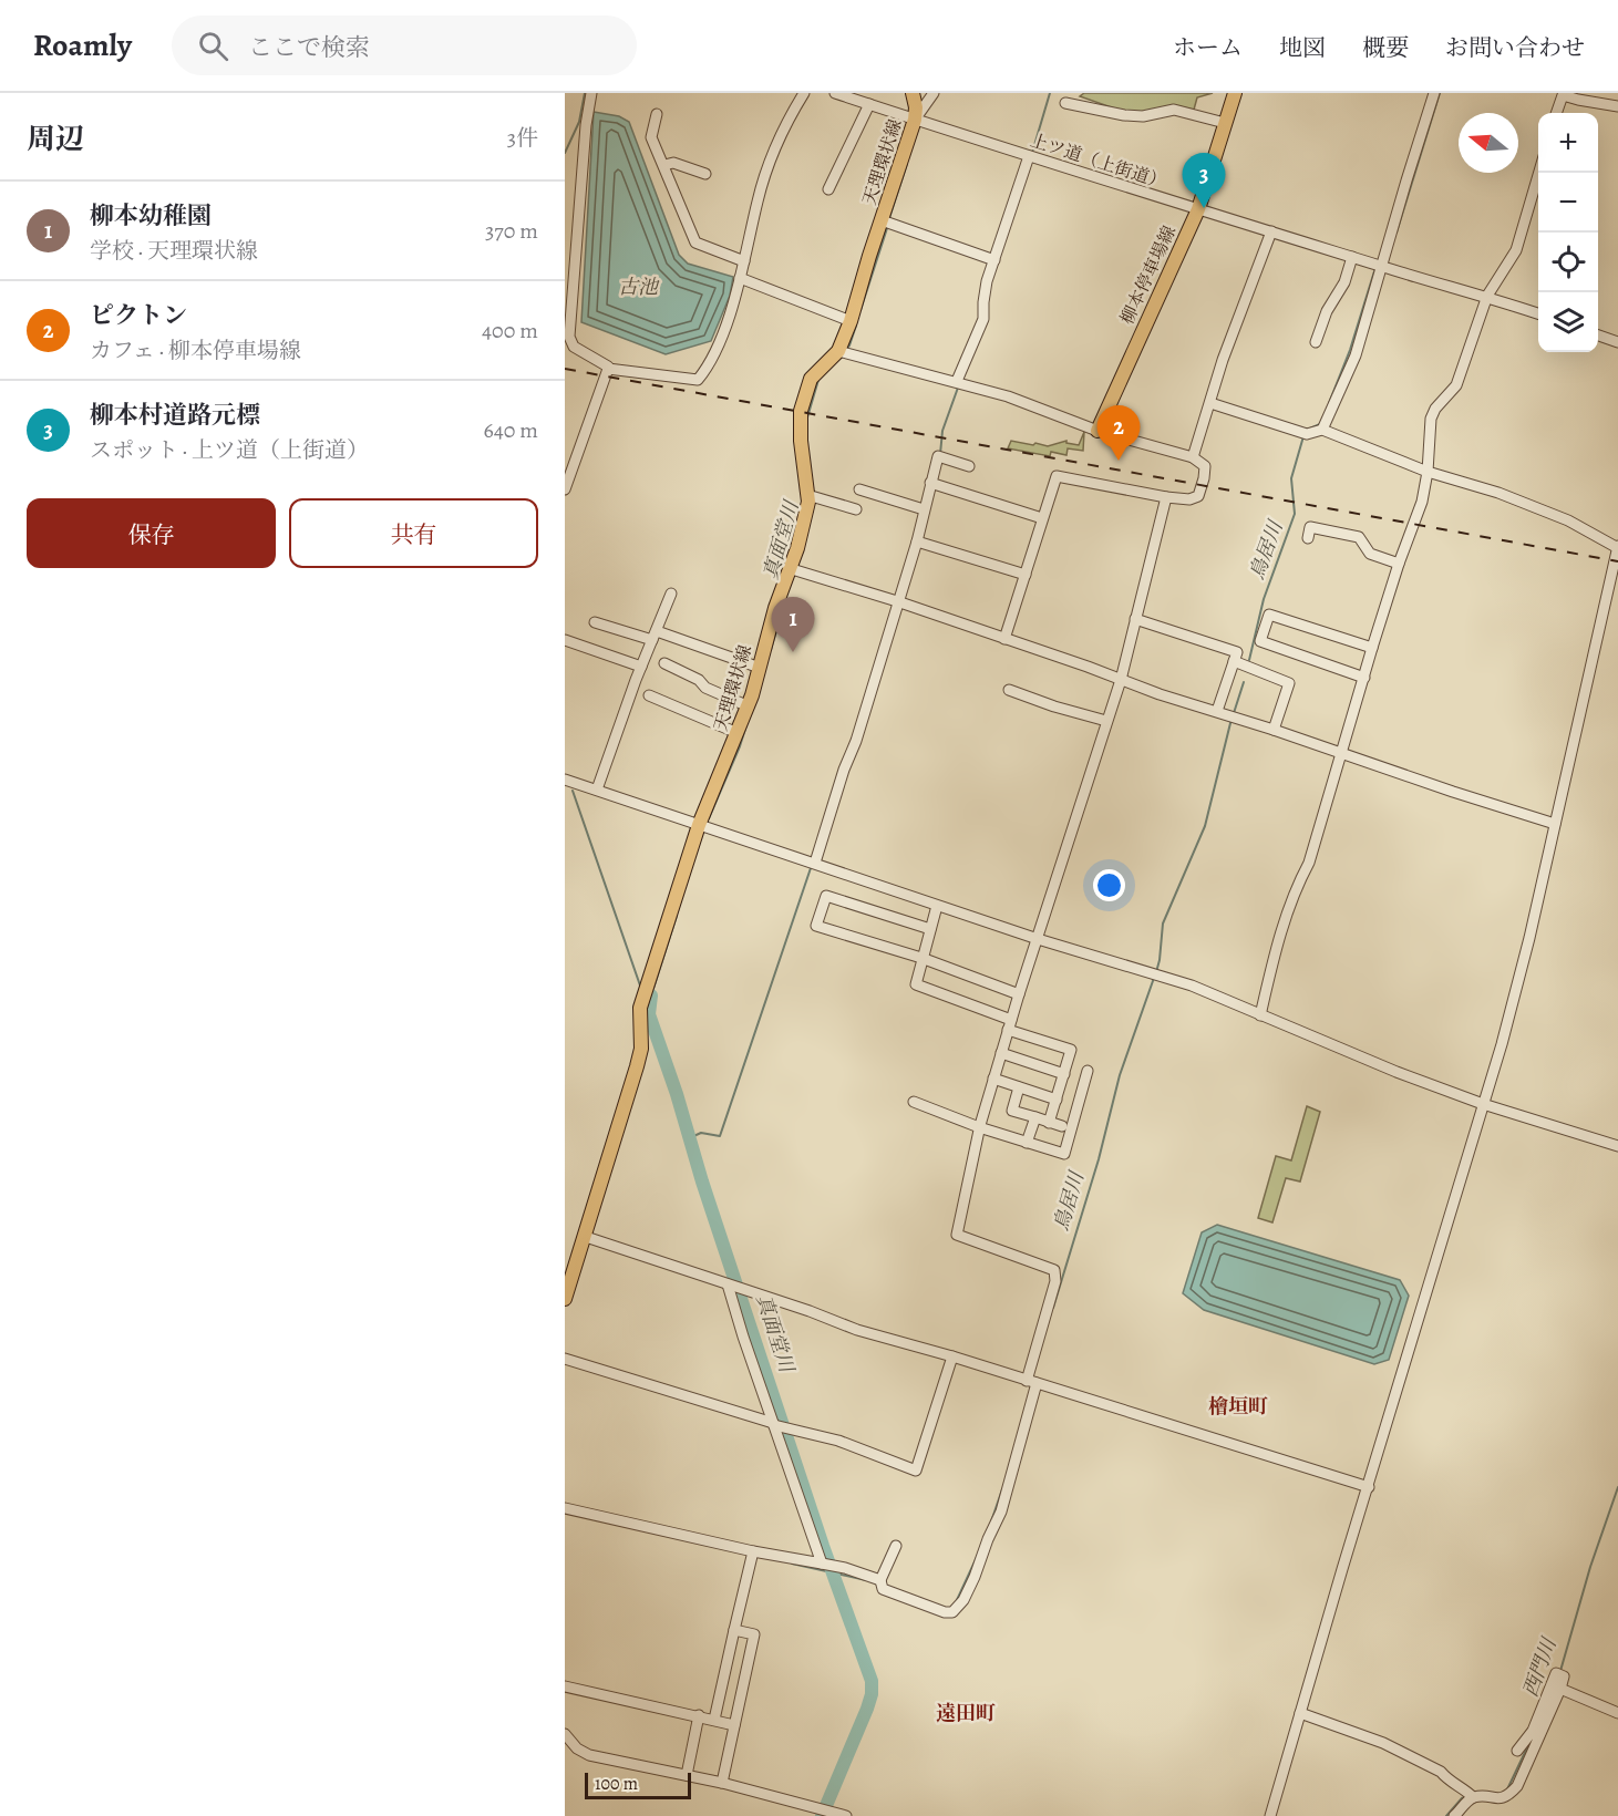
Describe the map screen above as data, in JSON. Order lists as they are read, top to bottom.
{
  "streets": {
    "main road": ["天理環状線", "柳本停車場線"],
    "street": ["上ツ道（上街道）"]
  },
  "crossings": [
    ["上ツ道（上街道）", "天理環状線"],
    ["上ツ道（上街道）", "柳本停車場線"]
  ],
  "districts": ["檜垣町", "遠田町"],
  "water": [
    "古池",
    "真面堂川",
    "鳥居川",
    "西門川"
  ],
  "scale_bar": "100 m",
  "north": "left",
  "page": {
    "header": "Roamly",
    "search": "ここで検索",
    "nav": [
      "ホーム",
      "地図",
      "概要",
      "お問い合わせ"
    ],
    "heading": ["周辺", "3件"],
    "map_buttons": ["+", "−"],
    "pins": ["3", "2", "1"],
    "list": [
      {
        "mark": "1",
        "name": "柳本幼稚園",
        "note": "学校 · 天理環状線",
        "value": "370 m"
      },
      {
        "mark": "2",
        "name": "ピクトン",
        "note": "カフェ · 柳本停車場線",
        "value": "400 m"
      },
      {
        "mark": "3",
        "name": "柳本村道路元標",
        "note": "スポット · 上ツ道（上街道）",
        "value": "640 m"
      }
    ],
    "buttons": ["保存", "共有"],
    "scale": "100 m"
  }
}
